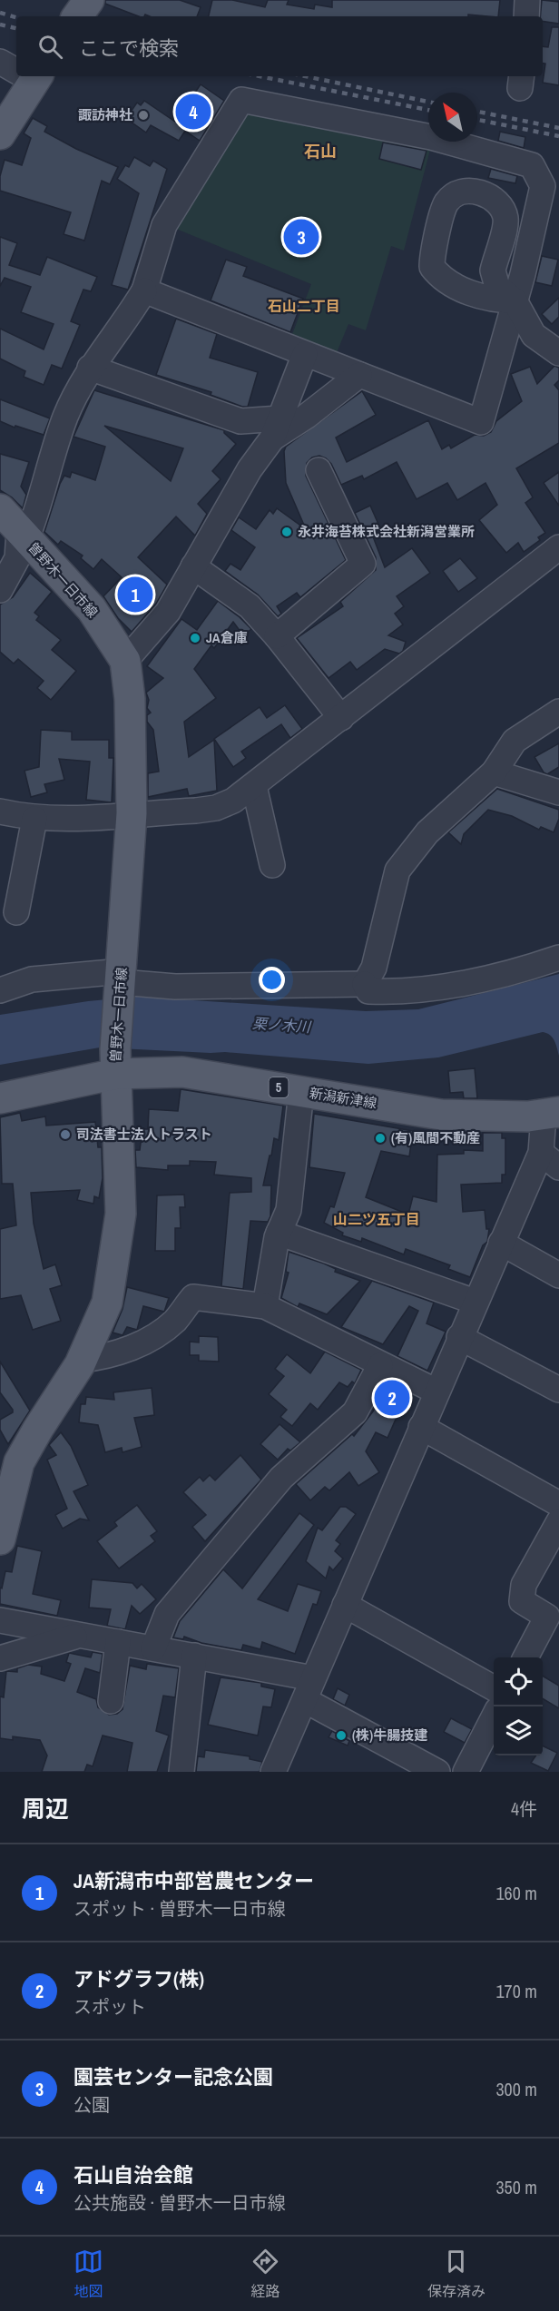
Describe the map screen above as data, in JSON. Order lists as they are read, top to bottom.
{
  "streets": {
    "main road": ["曽野木一日市線", "5", "新潟新津線"]
  },
  "crossings": [
    ["曽野木一日市線", "新潟新津線"]
  ],
  "districts": ["石山", "石山二丁目", "山二ツ五丁目"],
  "water": ["栗ノ木川"],
  "places": [
    "諏訪神社",
    "永井海苔株式会社新潟営業所",
    "JA倉庫",
    "司法書士法人トラスト",
    "(有)風間不動産",
    "(株)牛腸技建"
  ],
  "north": "top left",
  "page": {
    "search": "ここで検索",
    "pins": [
      "4",
      "3",
      "1",
      "2"
    ],
    "heading": ["周辺", "4件"],
    "list": [
      {
        "mark": "1",
        "name": "JA新潟市中部営農センター",
        "note": "スポット · 曽野木一日市線",
        "value": "160 m"
      },
      {
        "mark": "2",
        "name": "アドグラフ(株)",
        "note": "スポット",
        "value": "170 m"
      },
      {
        "mark": "3",
        "name": "園芸センター記念公園",
        "note": "公園",
        "value": "300 m"
      },
      {
        "mark": "4",
        "name": "石山自治会館",
        "note": "公共施設 · 曽野木一日市線",
        "value": "350 m"
      }
    ],
    "nav": ["地図", "経路", "保存済み"]
  }
}
